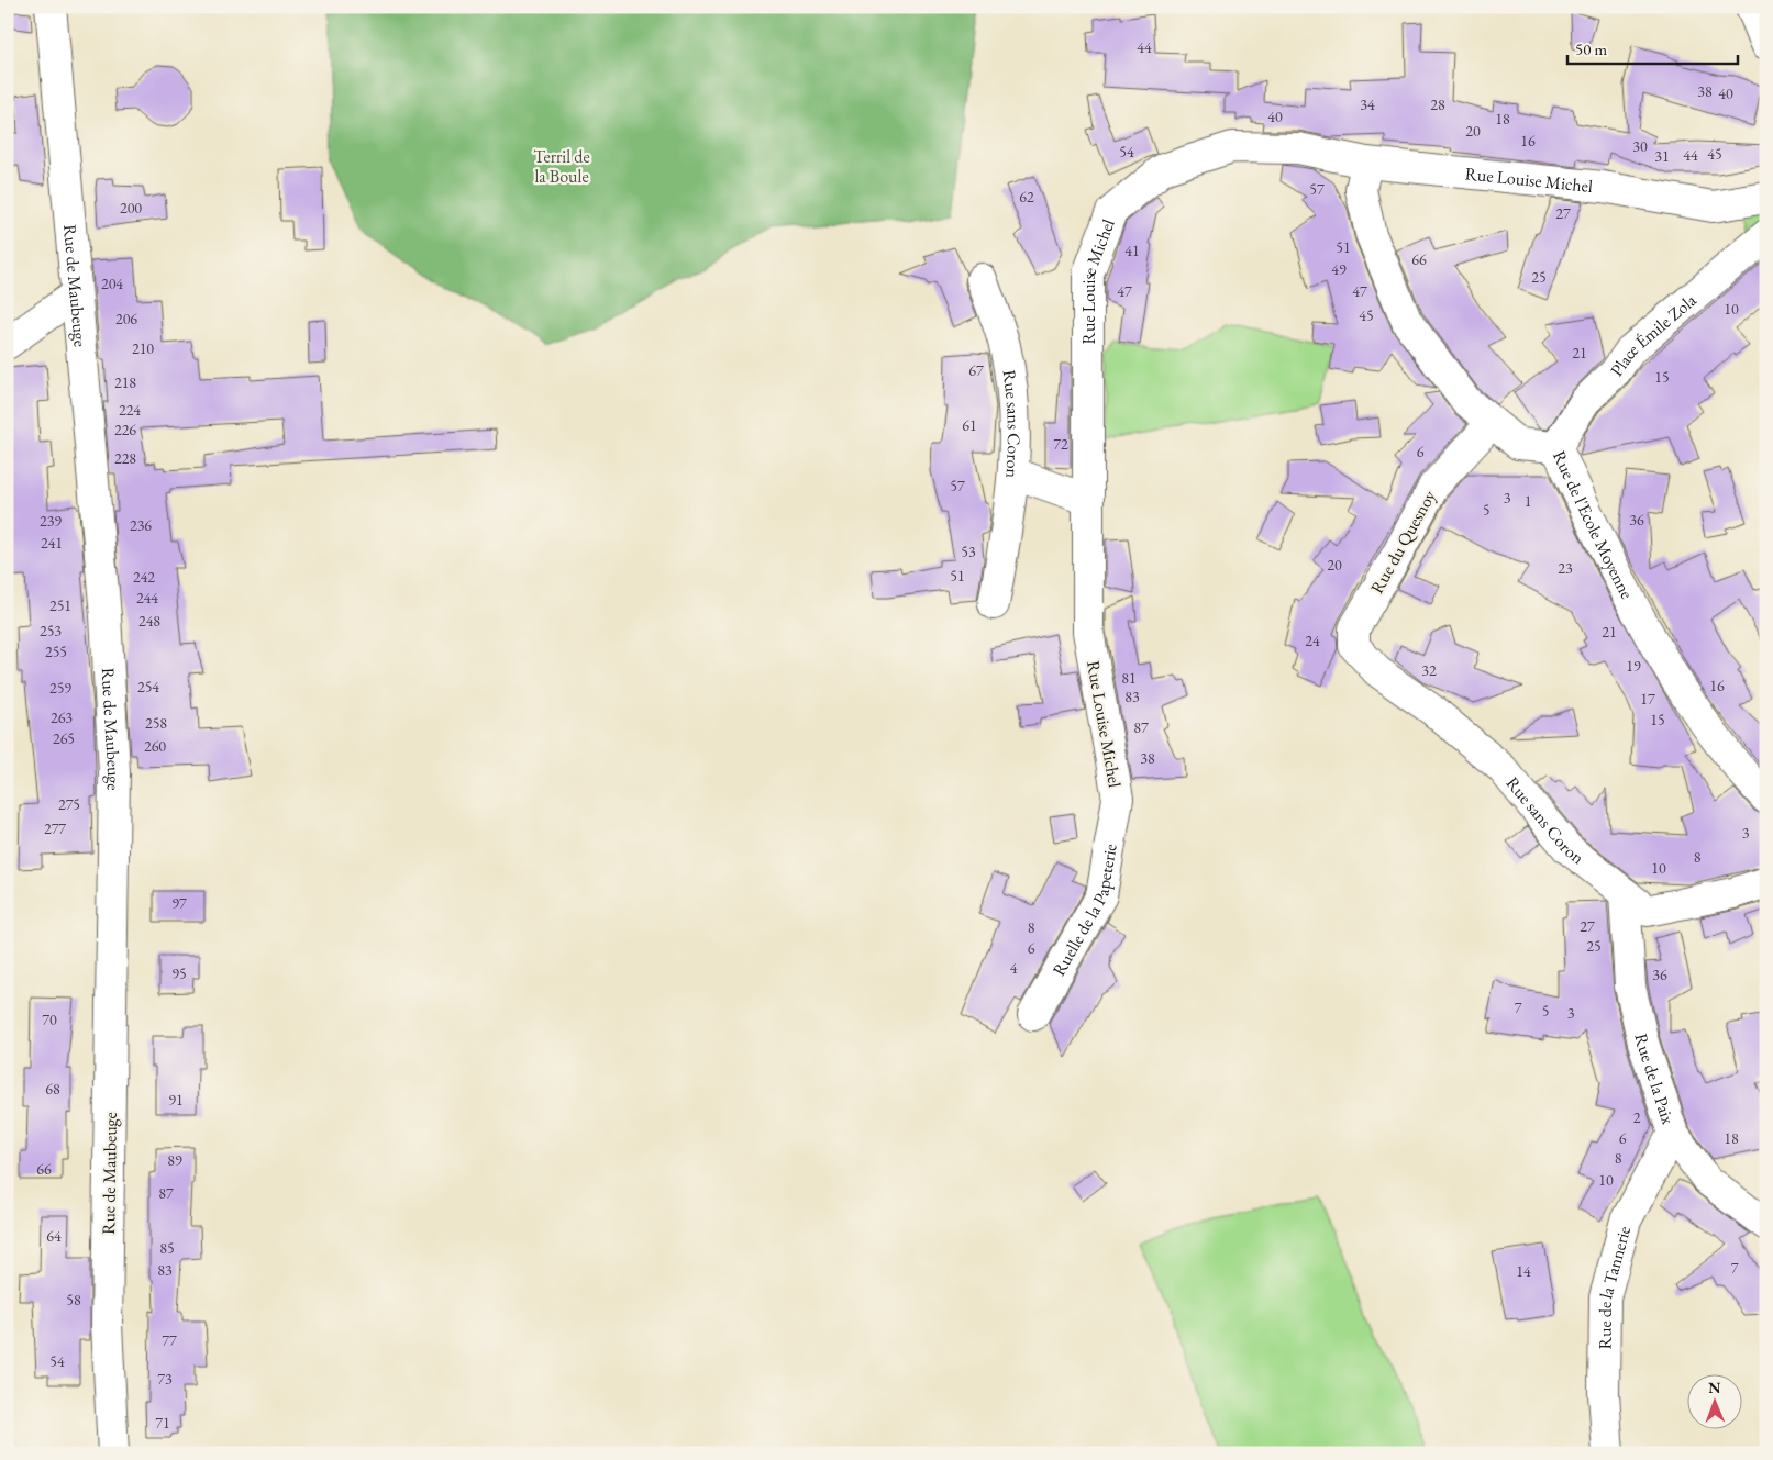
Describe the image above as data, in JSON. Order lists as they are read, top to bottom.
{
  "streets": {
    "street": [
      "Rue Louise Michel",
      "Rue de Maubeuge",
      "Place Émile Zola",
      "Rue sans Coron",
      "Rue de l'Ecole Moyenne",
      "Rue du Quesnoy",
      "Ruelle de la Papeterie",
      "Rue de la Paix",
      "Rue de la Tannerie"
    ]
  },
  "crossings": [
    ["Rue Louise Michel", "Rue de l'Ecole Moyenne"],
    ["Rue Louise Michel", "Ruelle de la Papeterie"],
    ["Place Émile Zola", "Rue de l'Ecole Moyenne"],
    ["Rue sans Coron", "Rue du Quesnoy"],
    ["Rue sans Coron", "Rue de la Paix"],
    ["Rue de l'Ecole Moyenne", "Rue du Quesnoy"],
    ["Rue de la Paix", "Rue de la Tannerie"]
  ],
  "parks": ["Terril de la Boule"],
  "house_numbers": [
    "44",
    "38",
    "40",
    "34",
    "28",
    "40",
    "18",
    "20",
    "16",
    "30",
    "54",
    "45",
    "44",
    "31",
    "57",
    "62",
    "200",
    "27",
    "51",
    "41",
    "66",
    "49",
    "25",
    "204",
    "47",
    "47",
    "10",
    "45",
    "206",
    "210",
    "21",
    "67",
    "15",
    "218",
    "224",
    "61",
    "226",
    "72",
    "6",
    "228",
    "57",
    "3",
    "1",
    "5",
    "36",
    "239",
    "236",
    "241",
    "53",
    "20",
    "23",
    "51",
    "242",
    "244",
    "251",
    "248",
    "253",
    "21",
    "24",
    "255",
    "19",
    "32",
    "81",
    "16",
    "254",
    "259",
    "83",
    "17",
    "263",
    "15",
    "258",
    "87",
    "265",
    "260",
    "38",
    "275",
    "277",
    "3",
    "8",
    "10",
    "97",
    "27",
    "8",
    "25",
    "6",
    "4",
    "95",
    "36",
    "7",
    "5",
    "3",
    "70",
    "68",
    "91",
    "2",
    "6",
    "18",
    "8",
    "89",
    "66",
    "10",
    "87",
    "64",
    "85",
    "7",
    "83",
    "14",
    "58",
    "77",
    "54",
    "73",
    "71"
  ],
  "scale_bar": "50 m",
  "north": "top"
}
